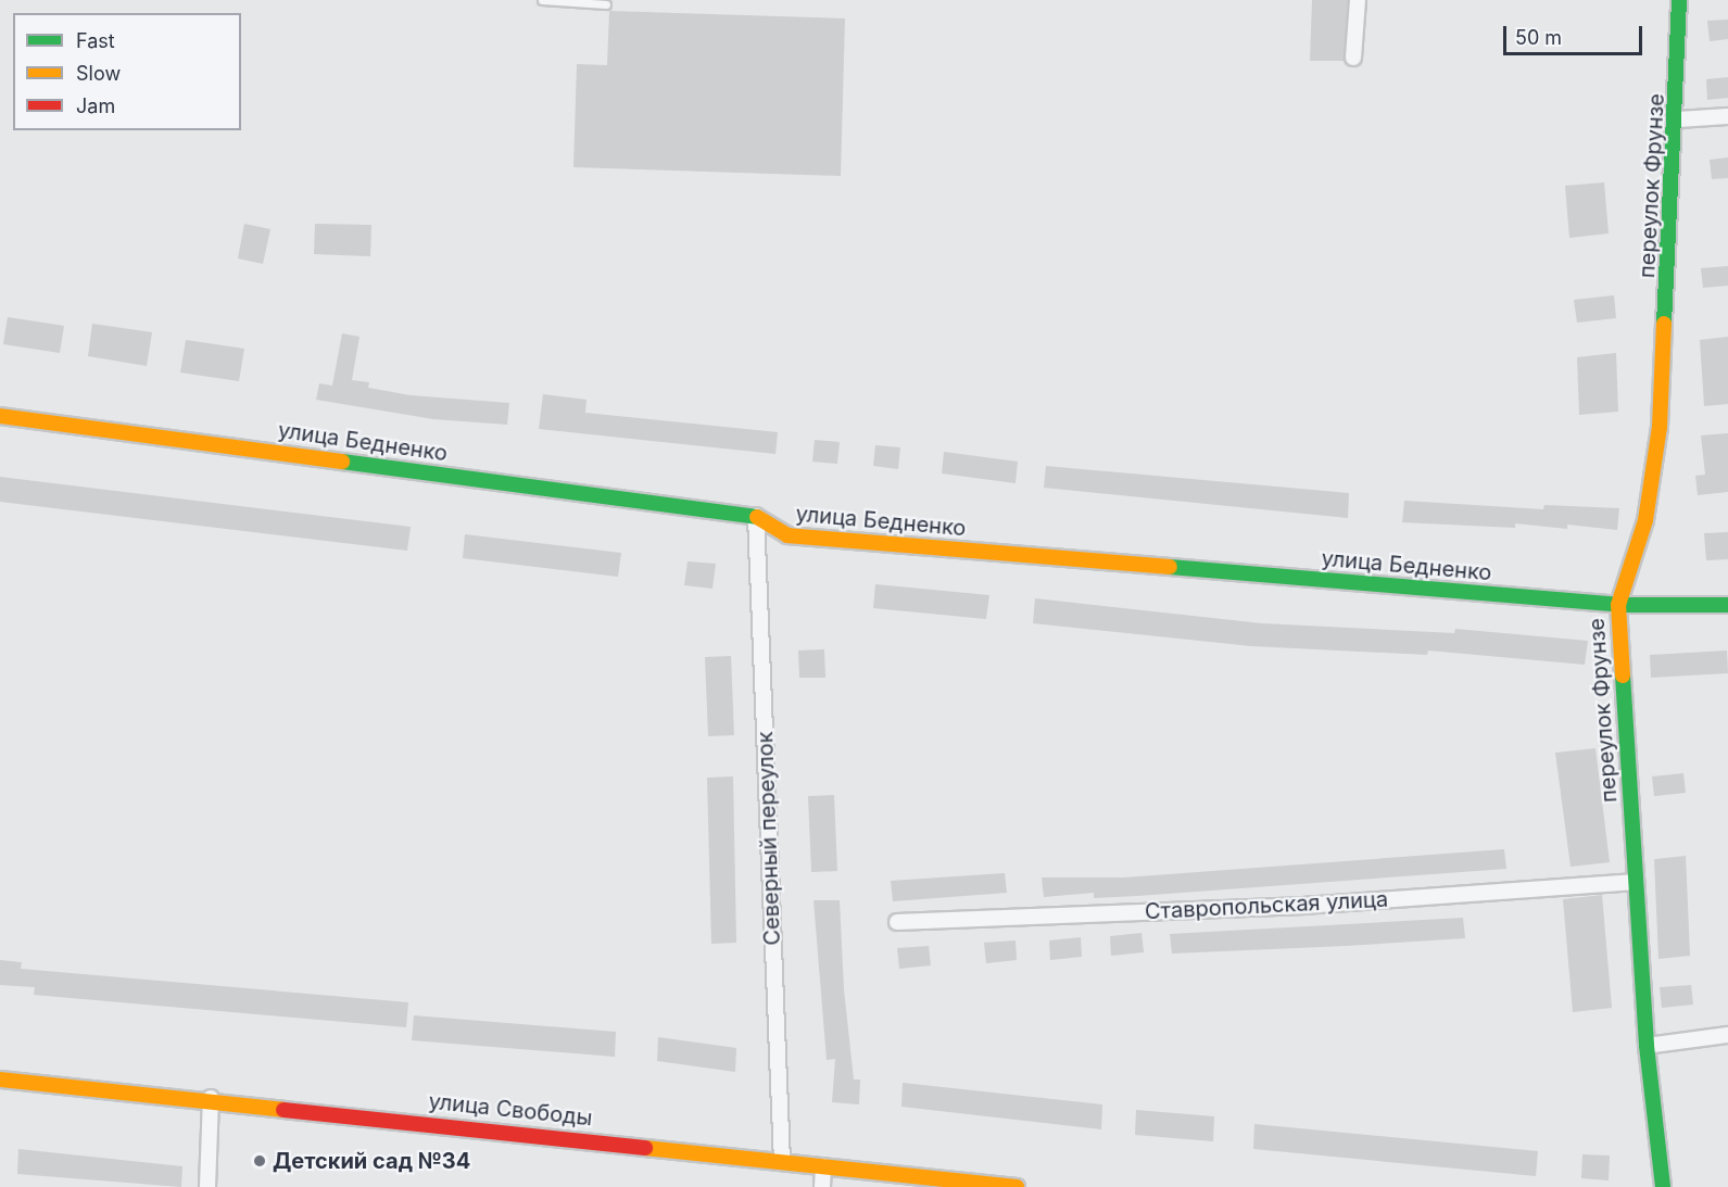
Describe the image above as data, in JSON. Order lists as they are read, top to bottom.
{
  "streets": {
    "street": [
      "переулок Фрунзе",
      "улица Бедненко",
      "Северный переулок",
      "Ставропольская улица",
      "улица Свободы"
    ]
  },
  "crossings": [
    ["переулок Фрунзе", "улица Бедненко"],
    ["переулок Фрунзе", "Ставропольская улица"],
    ["улица Бедненко", "Северный переулок"],
    ["Северный переулок", "улица Свободы"]
  ],
  "places": ["Детский сад №34"],
  "legend": ["Fast", "Slow", "Jam"],
  "scale_bar": "50 m"
}
